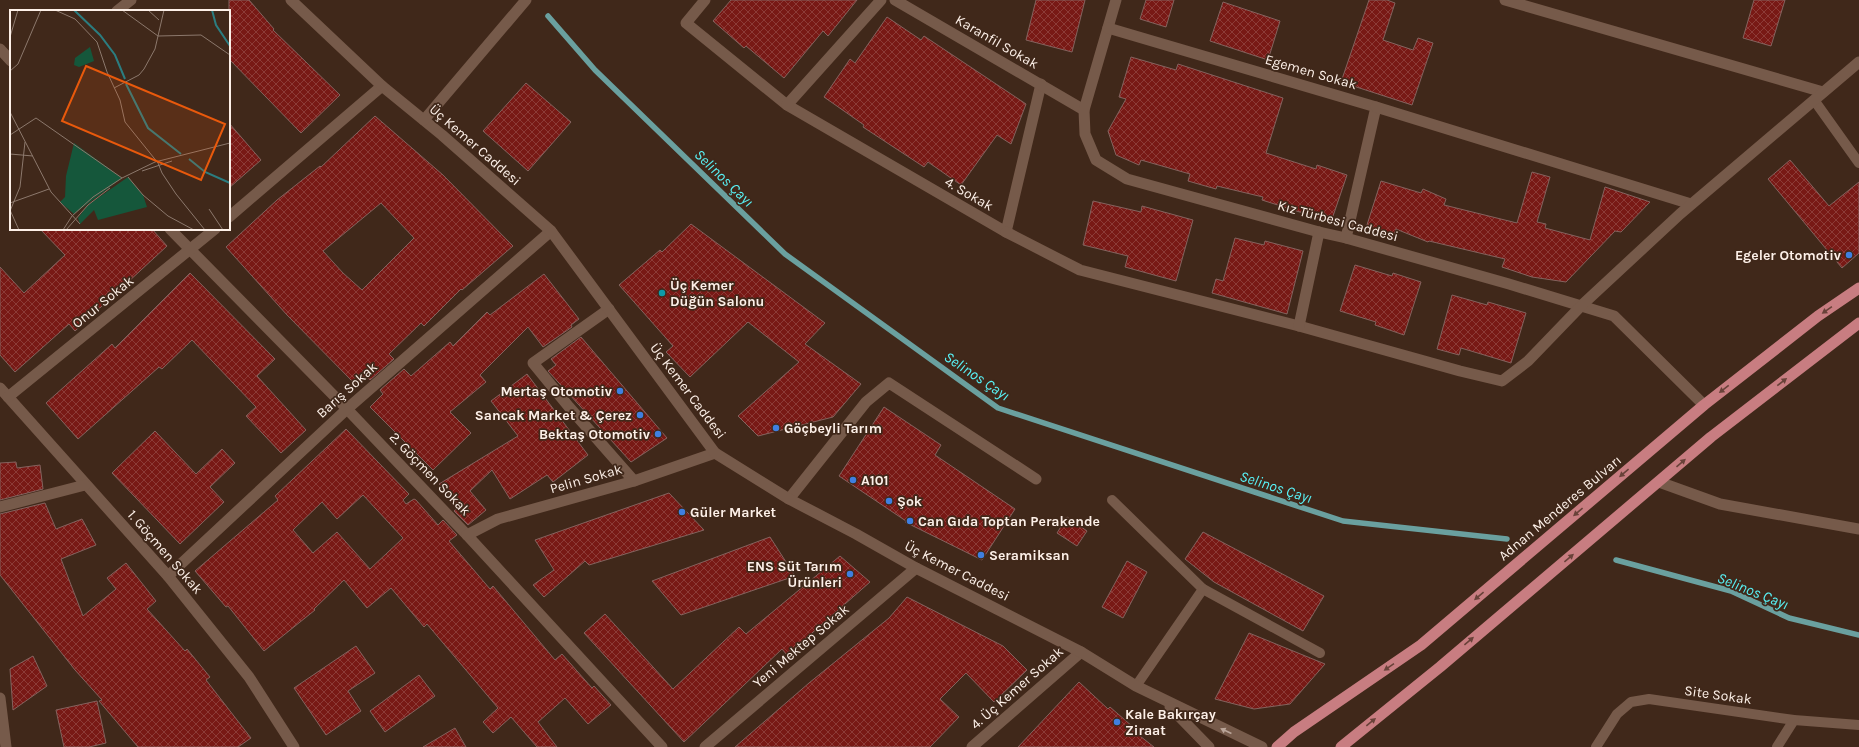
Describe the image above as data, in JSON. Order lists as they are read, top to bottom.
{
  "streets": {
    "main road": ["Adnan Menderes Bulvarı"],
    "street": [
      "Karanfil Sokak",
      "Egemen Sokak",
      "Üç Kemer Caddesi",
      "4. Sokak",
      "Kız Türbesi Caddesi",
      "Onur Sokak",
      "Barış Sokak",
      "2. Göçmen Sokak",
      "Pelin Sokak",
      "1. Göçmen Sokak",
      "Yeni Mektep Sokak",
      "4. Üç Kemer Sokak"
    ],
    "lane": ["Site Sokak"]
  },
  "crossings": [
    ["Karanfil Sokak", "4. Sokak"],
    ["Karanfil Sokak", "Kız Türbesi Caddesi"],
    ["Egemen Sokak", "Kız Türbesi Caddesi"],
    ["Üç Kemer Caddesi", "Barış Sokak"],
    ["Üç Kemer Caddesi", "Pelin Sokak"],
    ["Üç Kemer Caddesi", "Yeni Mektep Sokak"],
    ["Üç Kemer Caddesi", "4. Üç Kemer Sokak"],
    ["Kız Türbesi Caddesi", "Adnan Menderes Bulvarı"],
    ["Onur Sokak", "2. Göçmen Sokak"],
    ["Onur Sokak", "1. Göçmen Sokak"],
    ["Barış Sokak", "2. Göçmen Sokak"],
    ["Barış Sokak", "1. Göçmen Sokak"],
    ["2. Göçmen Sokak", "Pelin Sokak"]
  ],
  "water": ["Selinos Çayı"],
  "places": [
    "Egeler Otomotiv",
    "Üç Kemer Düğün Salonu",
    "Mertaş Otomotiv",
    "Sancak Market & Çerez",
    "Göçbeyli Tarım",
    "Bektaş Otomotiv",
    "A101",
    "Şok",
    "Güler Market",
    "Can Gıda Toptan Perakende",
    "Seramiksan",
    "ENS Süt Tarım Ürünleri",
    "Kale Bakırçay Ziraat"
  ]
}
